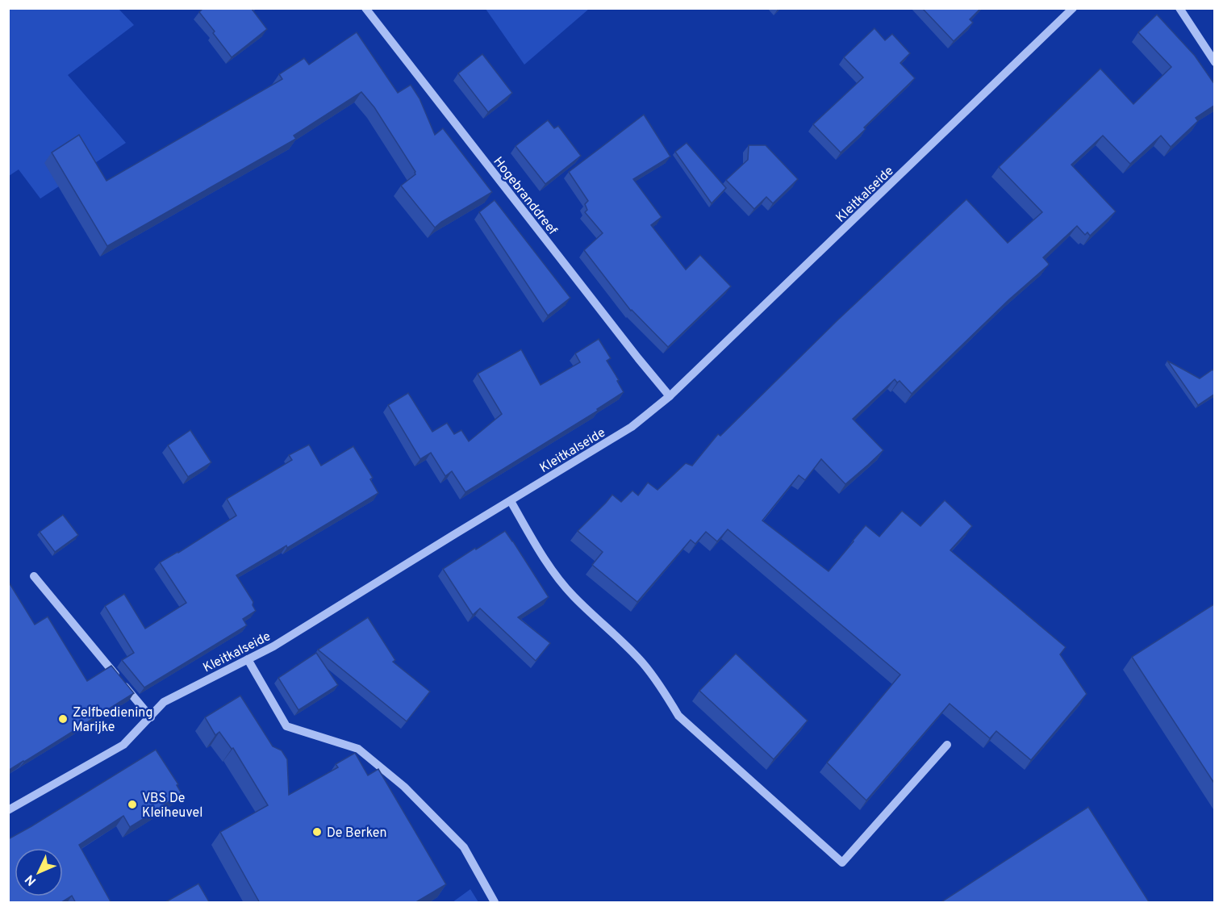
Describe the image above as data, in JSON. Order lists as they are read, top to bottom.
{
  "streets": {
    "street": ["Kleitkalseide", "Hogebranddreef"]
  },
  "crossings": [
    ["Kleitkalseide", "Hogebranddreef"]
  ],
  "places": ["Zelfbediening Marijke", "VBS De Kleiheuvel", "De Berken"],
  "north": "bottom left"
}
